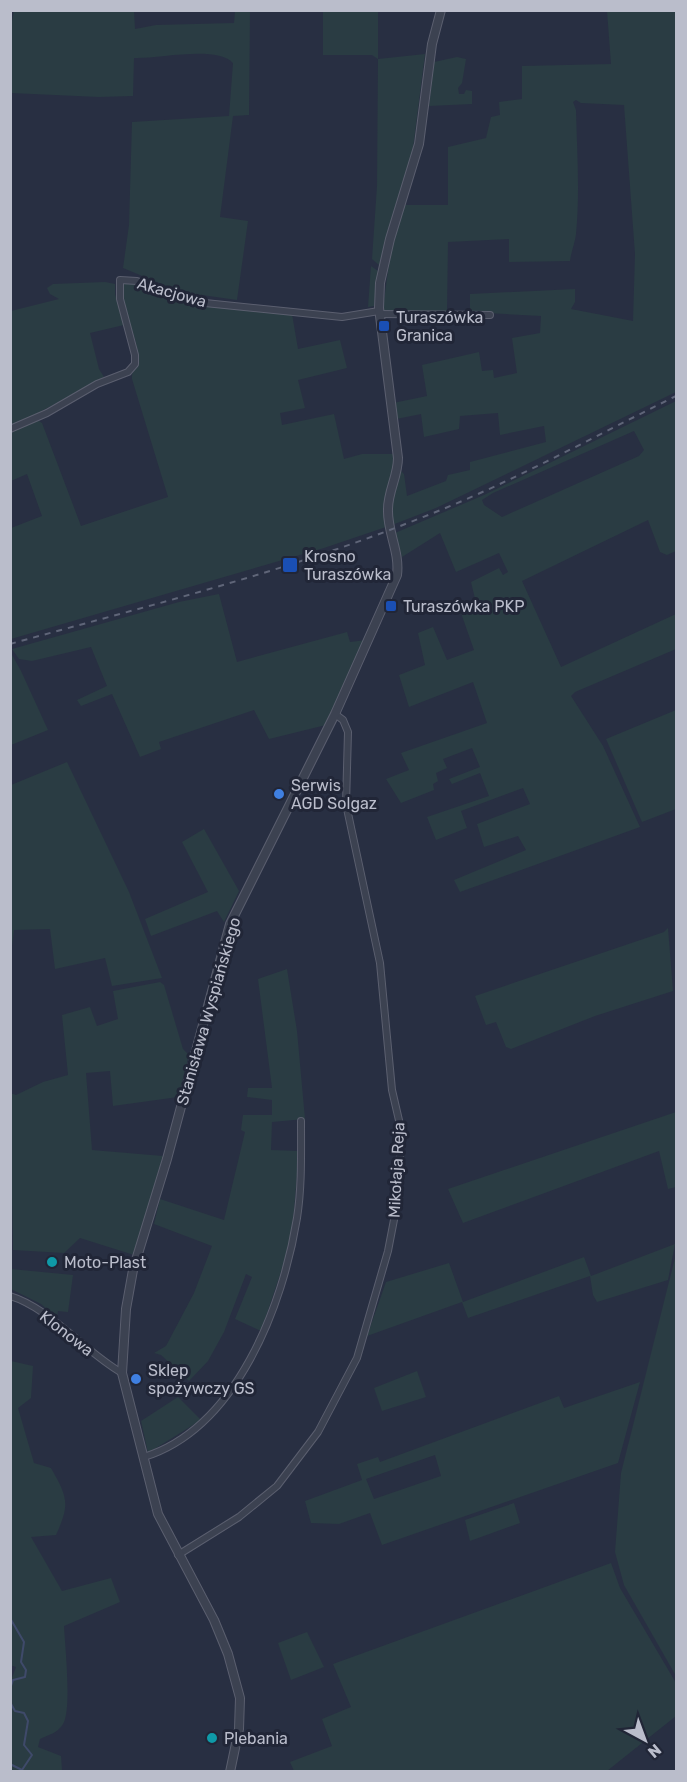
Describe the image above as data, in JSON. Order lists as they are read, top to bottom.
{
  "streets": {
    "street": [
      "Akacjowa",
      "Stanisława Wyspiańskiego",
      "Mikołaja Reja",
      "Klonowa"
    ]
  },
  "crossings": [
    ["Akacjowa", "Stanisława Wyspiańskiego"],
    ["Stanisława Wyspiańskiego", "Mikołaja Reja"],
    ["Stanisława Wyspiańskiego", "Klonowa"]
  ],
  "places": {
    "transit": ["Turaszówka Granica", "Krosno Turaszówka", "Turaszówka PKP"],
    "other": [
      "Serwis AGD Solgaz",
      "Moto-Plast",
      "Sklep spożywczy GS",
      "Plebania"
    ]
  },
  "north": "bottom right"
}
